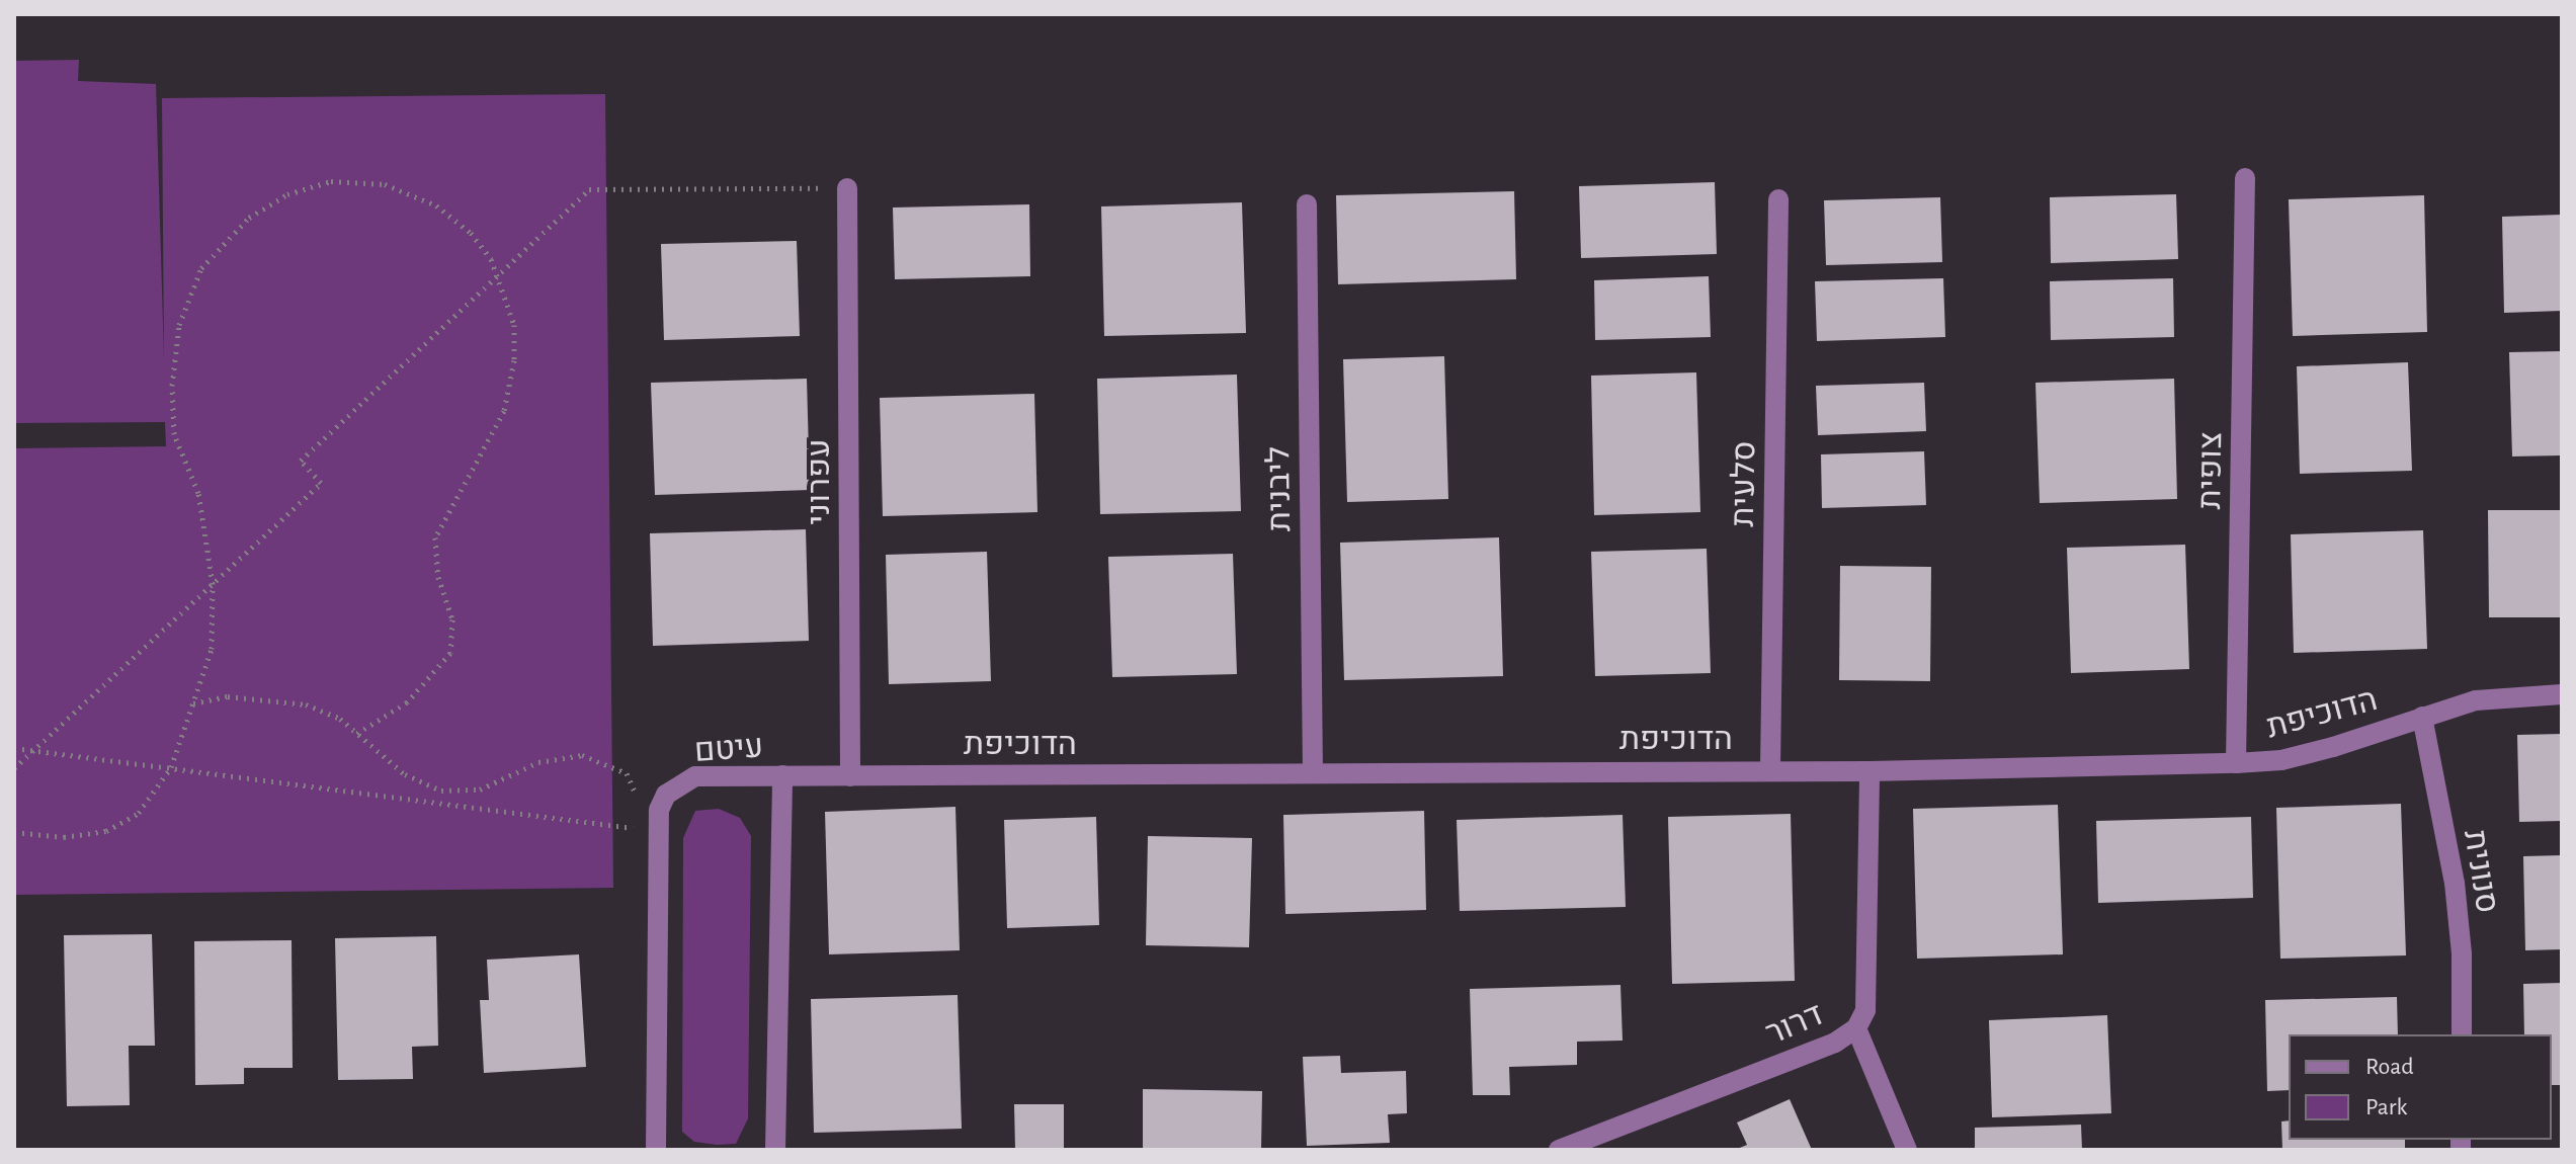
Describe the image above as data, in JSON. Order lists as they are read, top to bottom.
{
  "streets": {
    "street": [
      "צופית",
      "עפרוני",
      "סלעית",
      "ליבנית",
      "הדוכיפת",
      "עיטם",
      "סנונית",
      "דרור"
    ]
  },
  "crossings": [
    ["צופית", "הדוכיפת"],
    ["עפרוני", "הדוכיפת"],
    ["סלעית", "הדוכיפת"],
    ["ליבנית", "הדוכיפת"],
    ["הדוכיפת", "עיטם"],
    ["הדוכיפת", "סנונית"],
    ["הדוכיפת", "דרור"]
  ],
  "legend": ["Road", "Park"]
}
